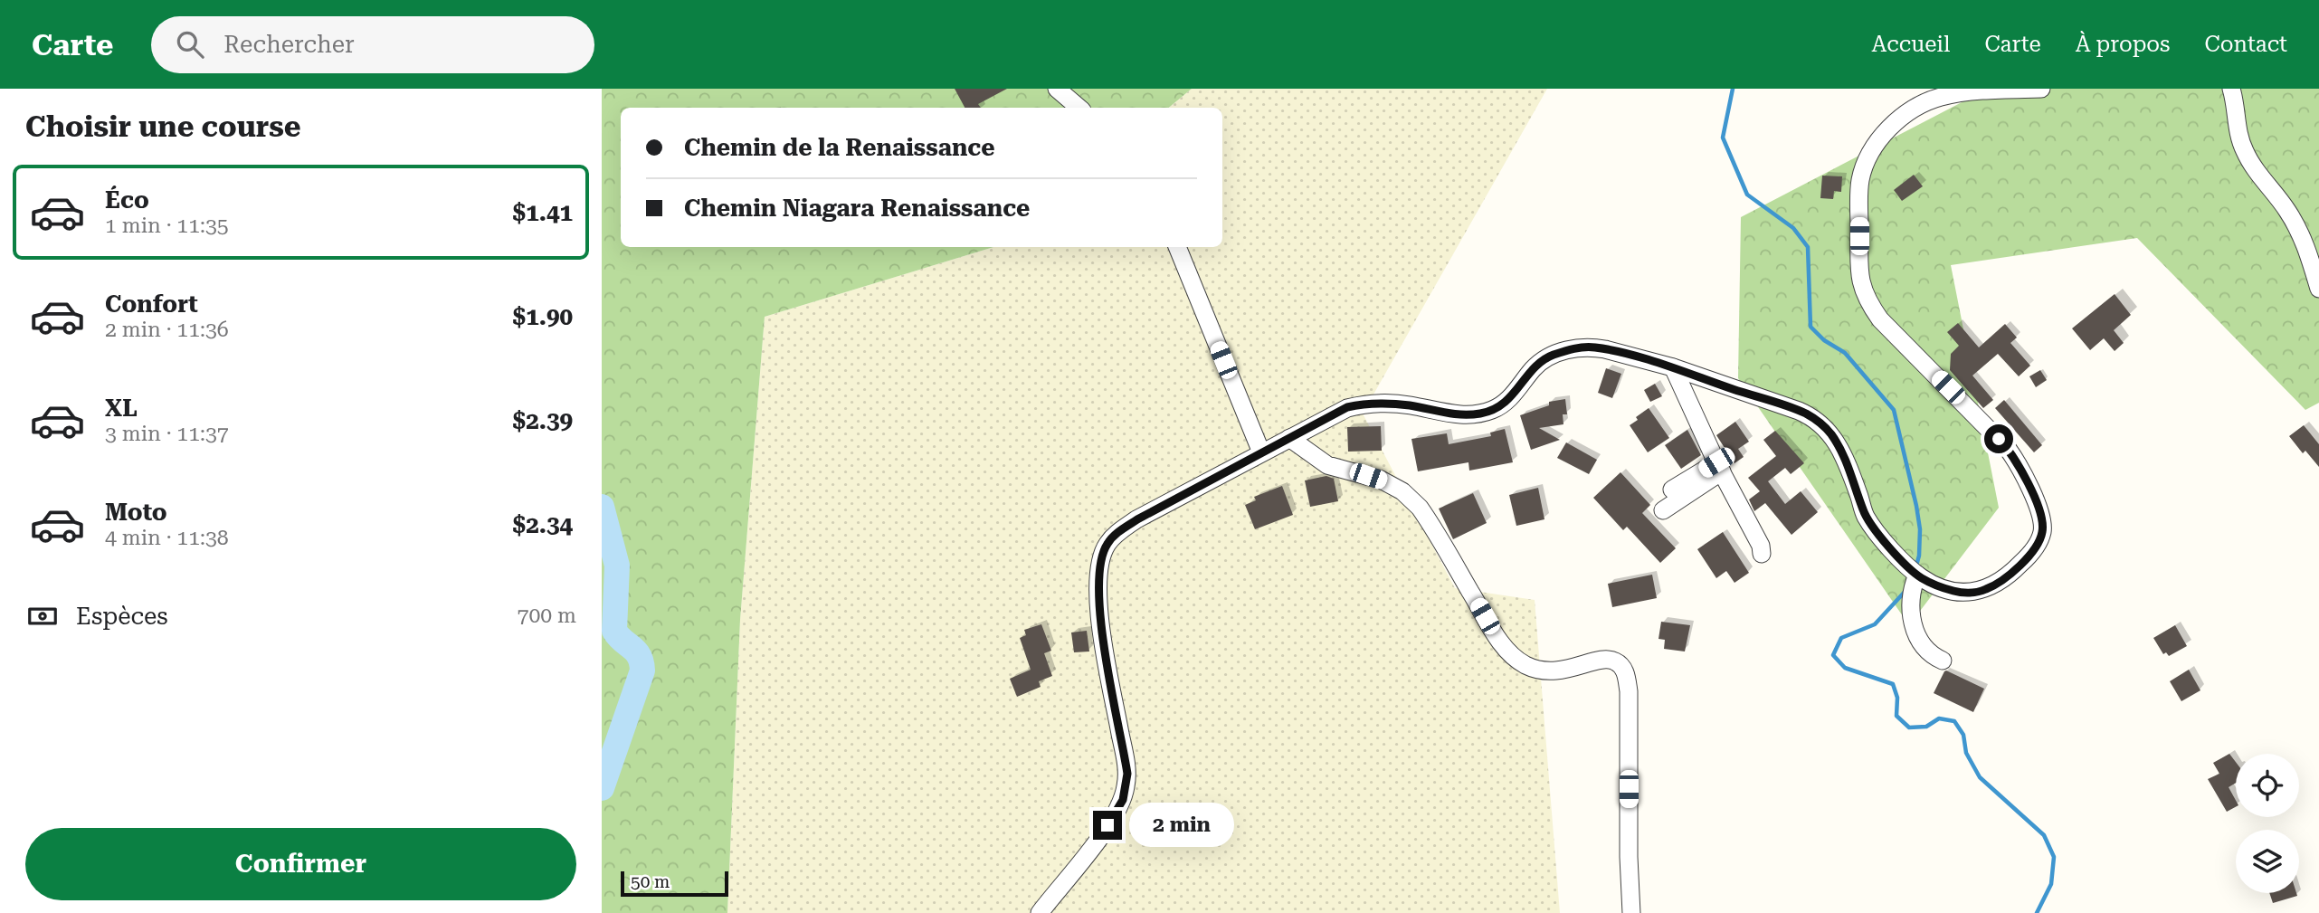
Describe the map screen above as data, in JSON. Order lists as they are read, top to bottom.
{
  "scale_bar": "50 m",
  "page": {
    "header": "Carte",
    "search": "Rechercher",
    "nav": [
      "Accueil",
      "Carte",
      "À propos",
      "Contact"
    ],
    "heading": "Choisir une course",
    "banner": ["Chemin de la Renaissance", "Chemin Niagara Renaissance"],
    "list": [
      {
        "name": "Éco",
        "note": "1 min · 11:35",
        "value": "$1.41"
      },
      {
        "name": "Confort",
        "note": "2 min · 11:36",
        "value": "$1.90"
      },
      {
        "name": "XL",
        "note": "3 min · 11:37",
        "value": "$2.39"
      },
      {
        "name": "Moto",
        "note": "4 min · 11:38",
        "value": "$2.34"
      }
    ],
    "pay": ["Espèces", "700 m"],
    "bubble": "2 min",
    "buttons": "Confirmer",
    "scale": "50 m"
  }
}
